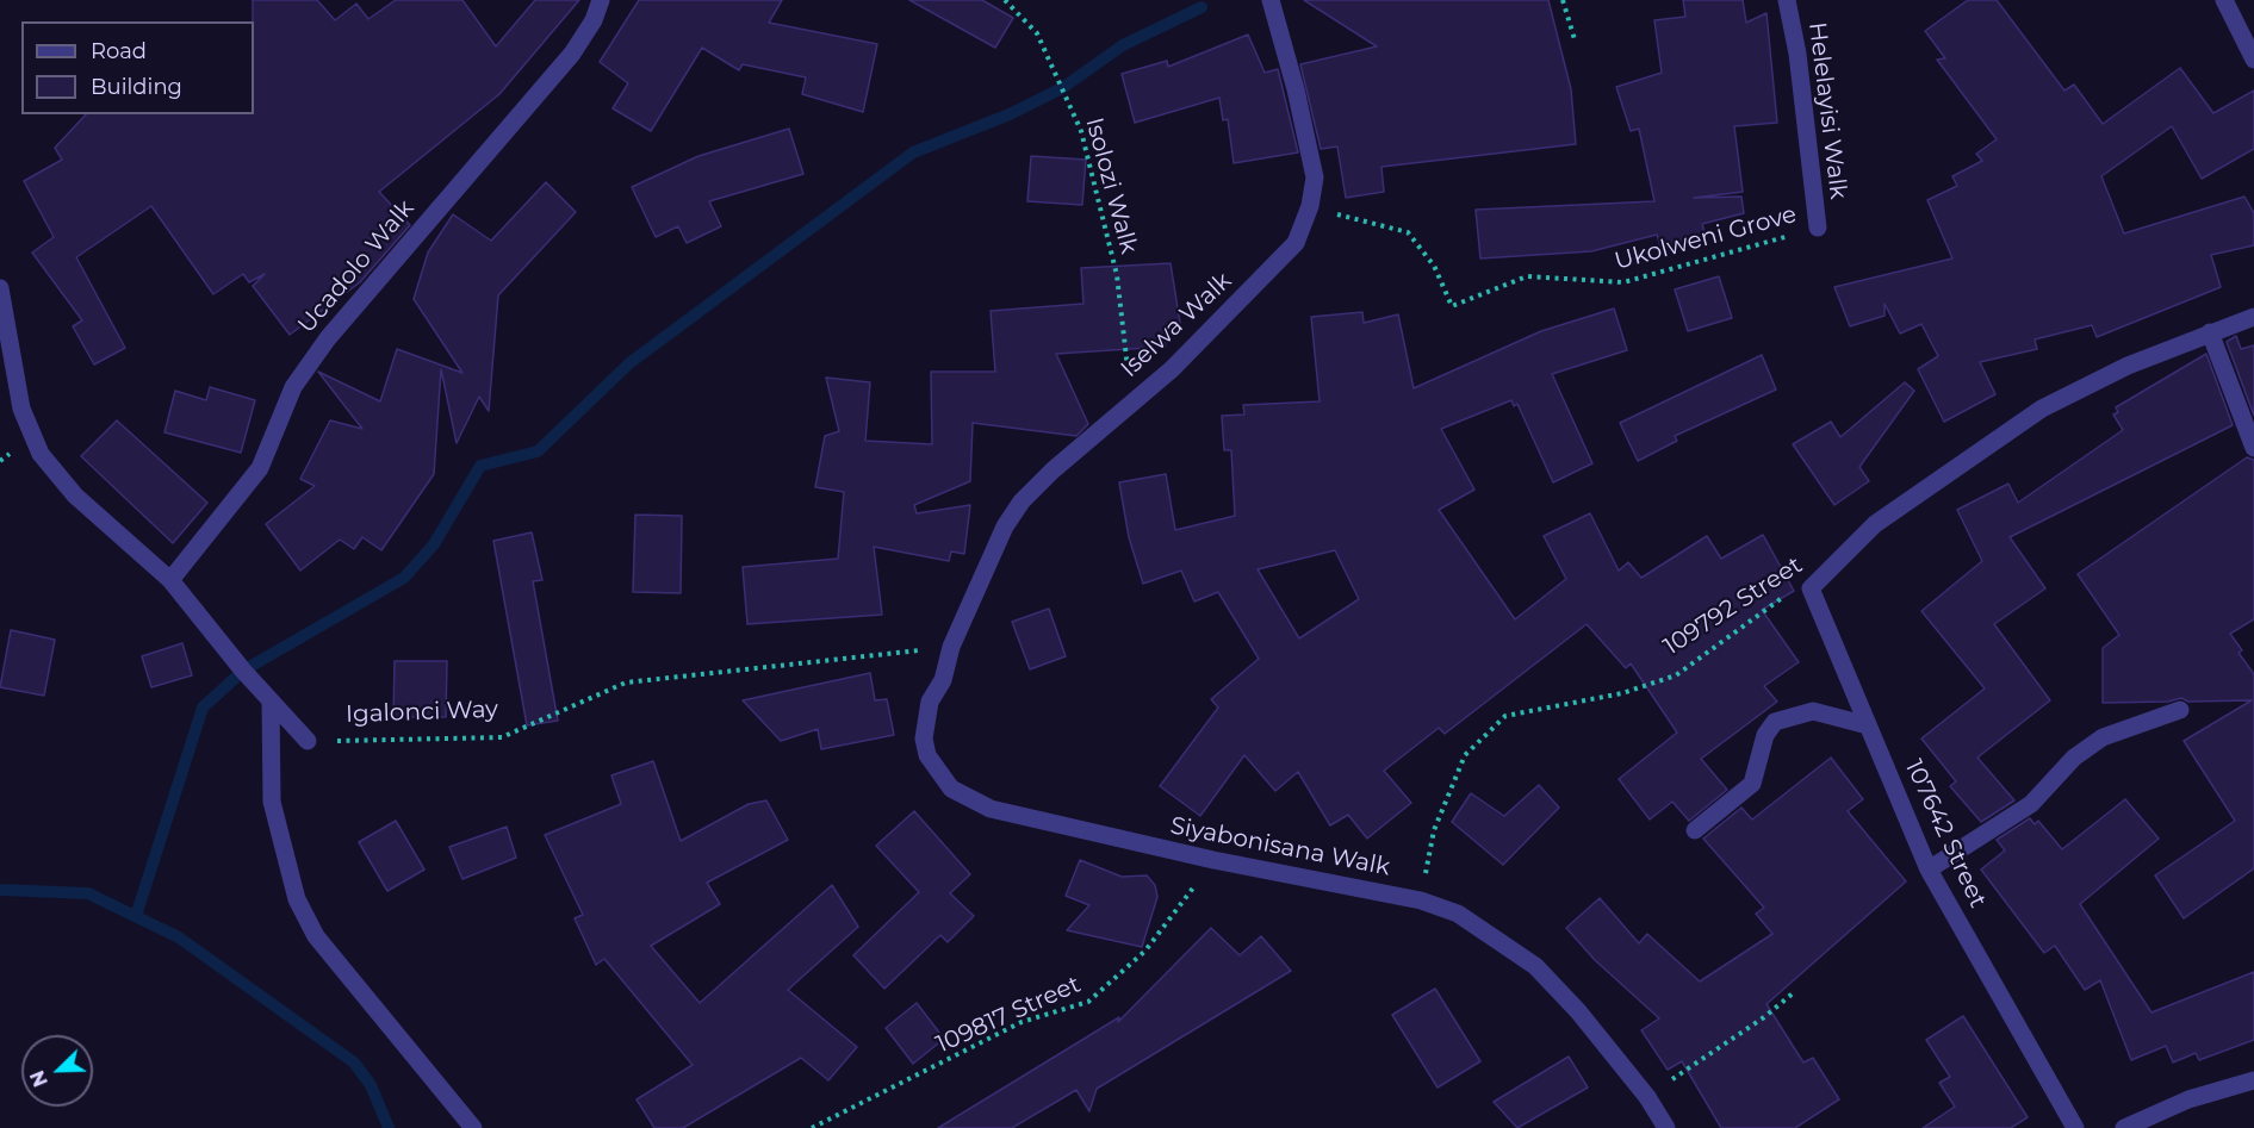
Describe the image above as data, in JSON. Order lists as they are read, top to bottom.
{
  "streets": {
    "street": [
      "Helelayisi Walk",
      "Ucadolo Walk",
      "Iselwa Walk",
      "109792 Street",
      "107642 Street",
      "Siyabonisana Walk"
    ],
    "path": [
      "Isolozi Walk",
      "Ukolweni Grove",
      "Igalonci Way",
      "109817 Street"
    ]
  },
  "crossings": [
    ["Helelayisi Walk", "Ukolweni Grove"],
    ["Isolozi Walk", "Iselwa Walk"],
    ["Ukolweni Grove", "Iselwa Walk"],
    ["Iselwa Walk", "Igalonci Way"],
    ["Iselwa Walk", "Siyabonisana Walk"],
    ["109792 Street", "107642 Street"],
    ["109792 Street", "Siyabonisana Walk"],
    ["Igalonci Way", "Siyabonisana Walk"],
    ["Siyabonisana Walk", "109817 Street"]
  ],
  "legend": ["Road", "Building"],
  "north": "bottom left"
}
